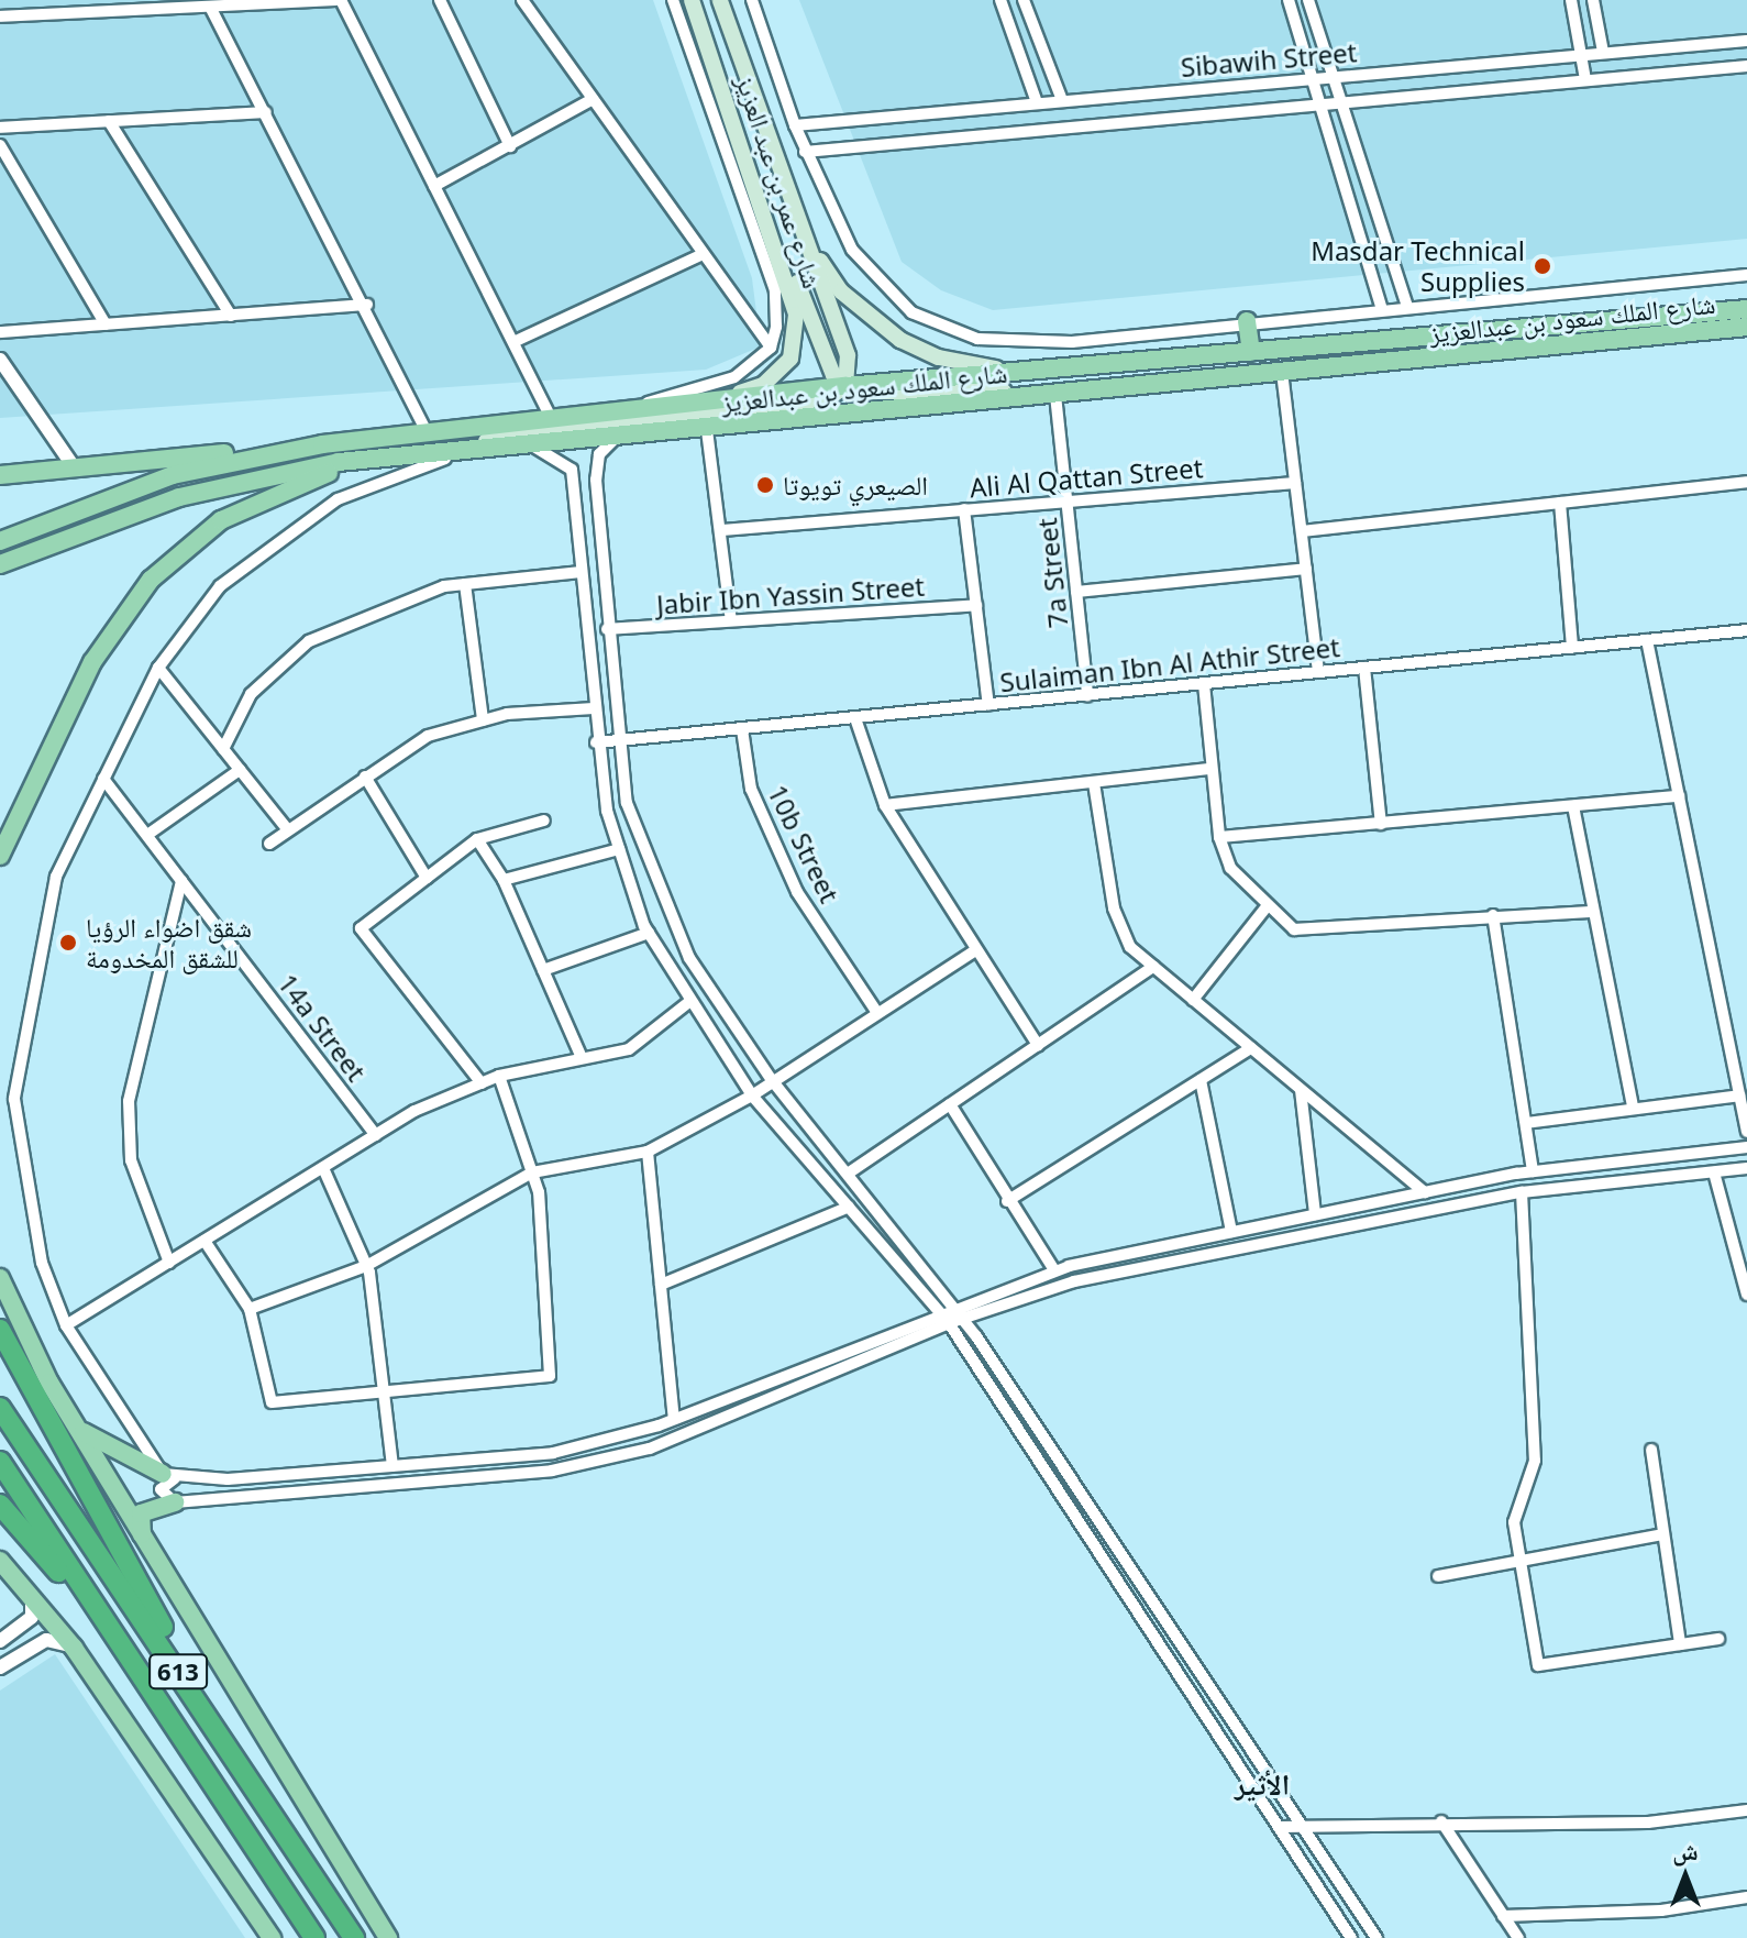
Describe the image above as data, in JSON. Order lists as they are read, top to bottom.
{
  "streets": {
    "highway": ["613"],
    "main road": ["شارع عمر بن عبد العزيز", "شارع الملك سعود بن عبدالعزيز"],
    "street": [
      "Sibawih Street",
      "Ali Al Qattan Street",
      "7a Street",
      "Jabir Ibn Yassin Street",
      "Sulaiman Ibn Al Athir Street",
      "10b Street",
      "14a Street"
    ]
  },
  "crossings": [
    ["شارع عمر بن عبد العزيز", "شارع الملك سعود بن عبدالعزيز"],
    ["شارع الملك سعود بن عبدالعزيز", "7a Street"],
    ["Ali Al Qattan Street", "7a Street"],
    ["7a Street", "Sulaiman Ibn Al Athir Street"],
    ["Sulaiman Ibn Al Athir Street", "10b Street"]
  ],
  "districts": ["الأثير"],
  "places": ["Masdar Technical Supplies", "الصيعري تويوتا", "شقق اضواء الرؤيا للشقق المخدومة"],
  "north": "top"
}
